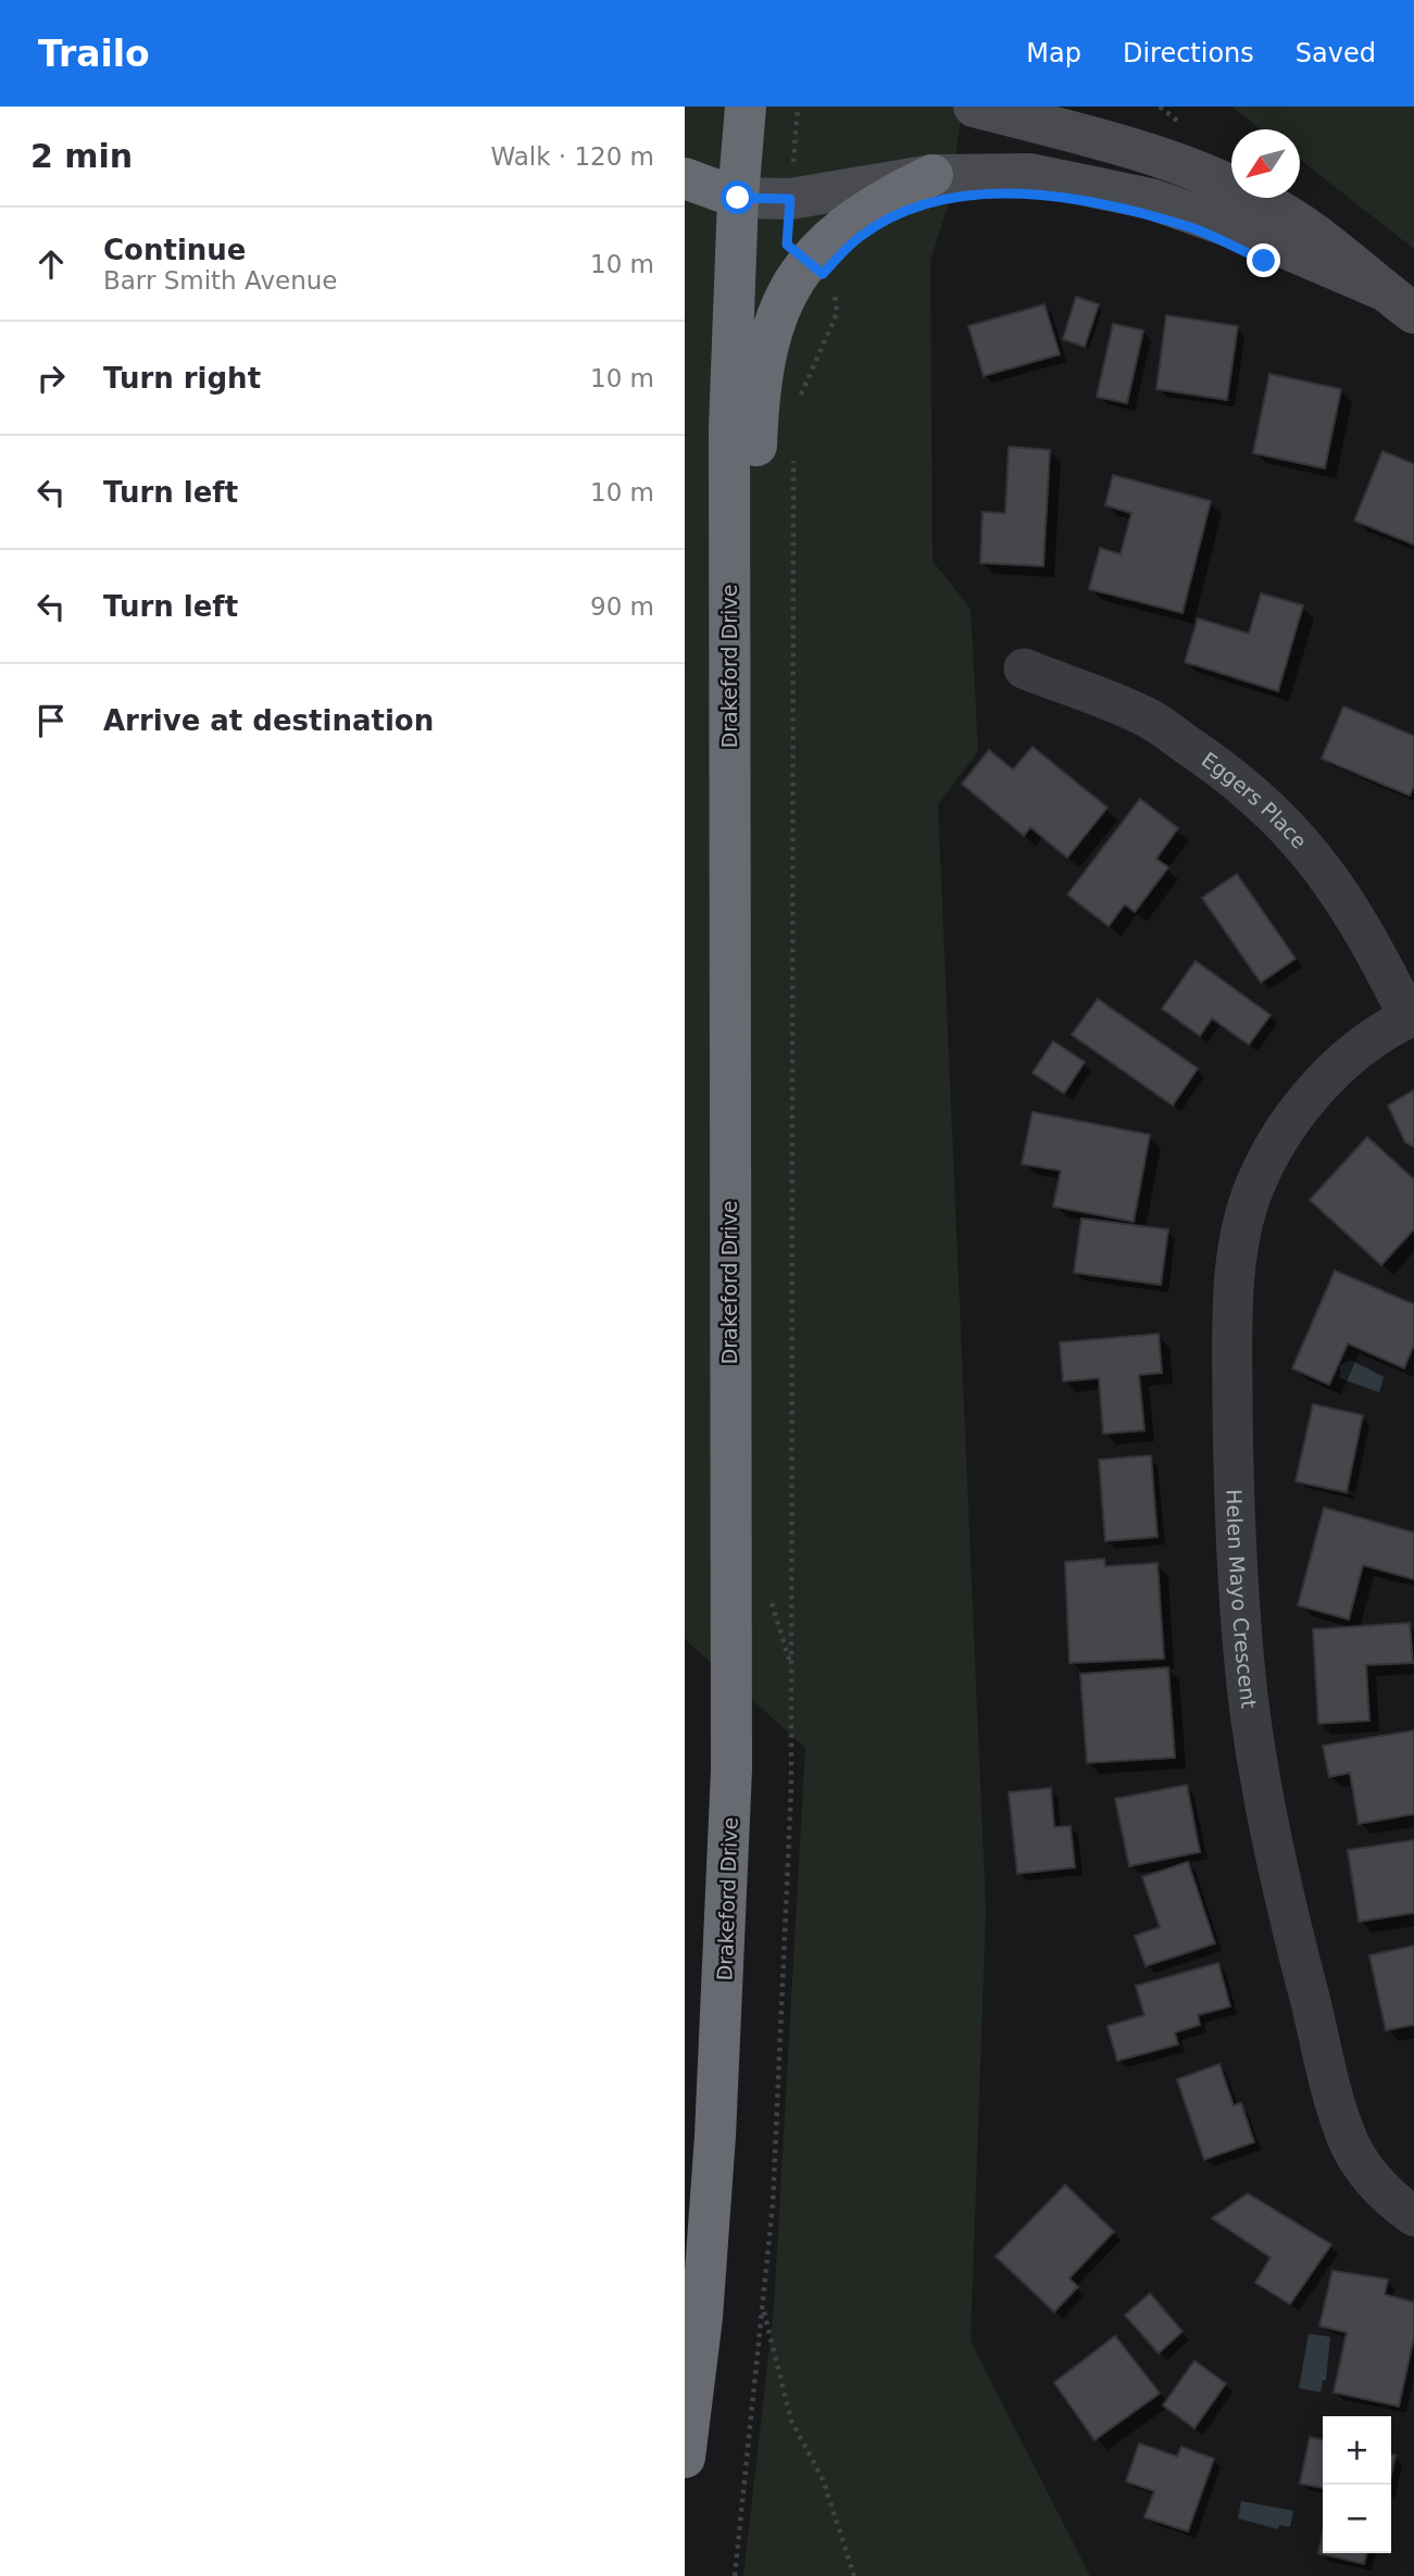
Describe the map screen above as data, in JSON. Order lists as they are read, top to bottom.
{
  "streets": {
    "highway": ["Drakeford Drive"],
    "street": ["Eggers Place", "Helen Mayo Crescent"]
  },
  "crossings": [
    ["Eggers Place", "Helen Mayo Crescent"]
  ],
  "north": "bottom left",
  "page": {
    "header": "Trailo",
    "nav": ["Map", "Directions", "Saved"],
    "heading": ["2 min", "Walk · 120 m"],
    "list": [
      ["Continue", "Barr Smith Avenue", "10 m"],
      ["Turn right", "10 m"],
      ["Turn left", "10 m"],
      ["Turn left", "90 m"],
      "Arrive at destination"
    ],
    "map_buttons": ["+", "−"]
  }
}
